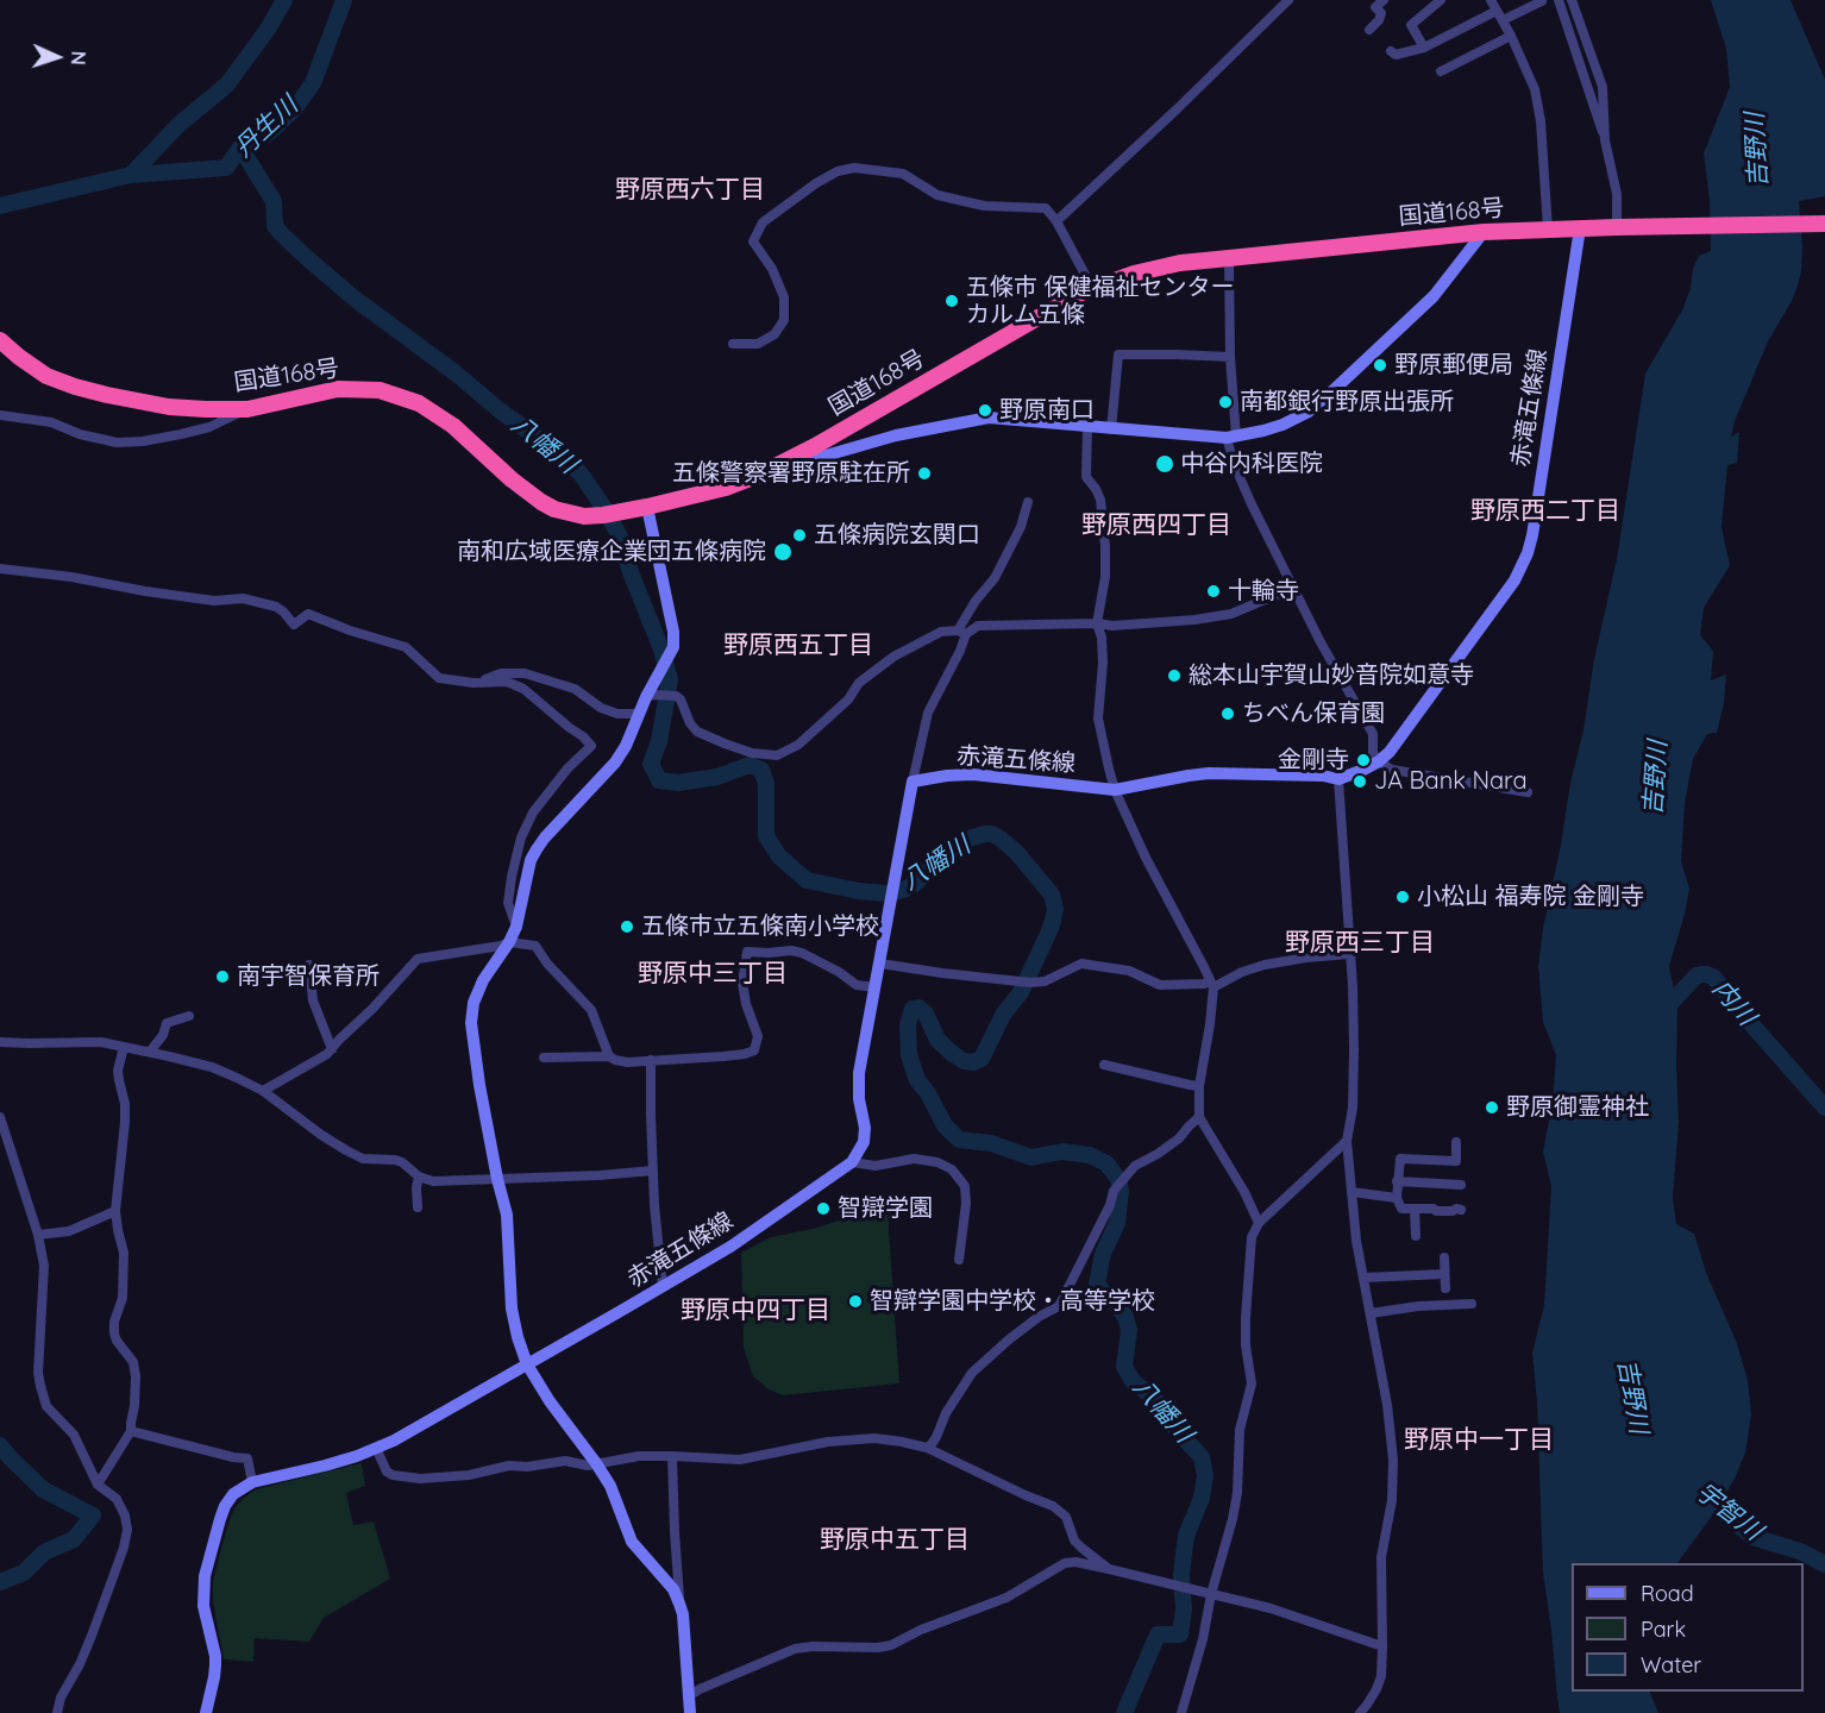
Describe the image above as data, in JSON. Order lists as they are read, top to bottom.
{
  "streets": {
    "highway": ["国道168号"],
    "main road": ["赤滝五條線"]
  },
  "crossings": [
    ["国道168号", "赤滝五條線"]
  ],
  "districts": [
    "野原西六丁目",
    "野原西二丁目",
    "野原西四丁目",
    "野原西五丁目",
    "野原西三丁目",
    "野原中三丁目",
    "野原中四丁目",
    "野原中一丁目",
    "野原中五丁目"
  ],
  "water": [
    "丹生川",
    "吉野川",
    "八幡川",
    "内川",
    "宇智川"
  ],
  "places": [
    "五條市 保健福祉センター カルム五條",
    "野原郵便局",
    "南都銀行野原出張所",
    "野原南口",
    "中谷内科医院",
    "五條警察署野原駐在所",
    "五條病院玄関口",
    "南和広域医療企業団五條病院",
    "十輪寺",
    "総本山宇賀山妙音院如意寺",
    "ちべん保育園",
    "金剛寺",
    "JA Bank Nara",
    "小松山 福寿院 金剛寺",
    "五條市立五條南小学校",
    "南宇智保育所",
    "野原御霊神社",
    "智辯学園",
    "智辯学園中学校・高等学校"
  ],
  "legend": ["Road", "Park", "Water"],
  "north": "right"
}
